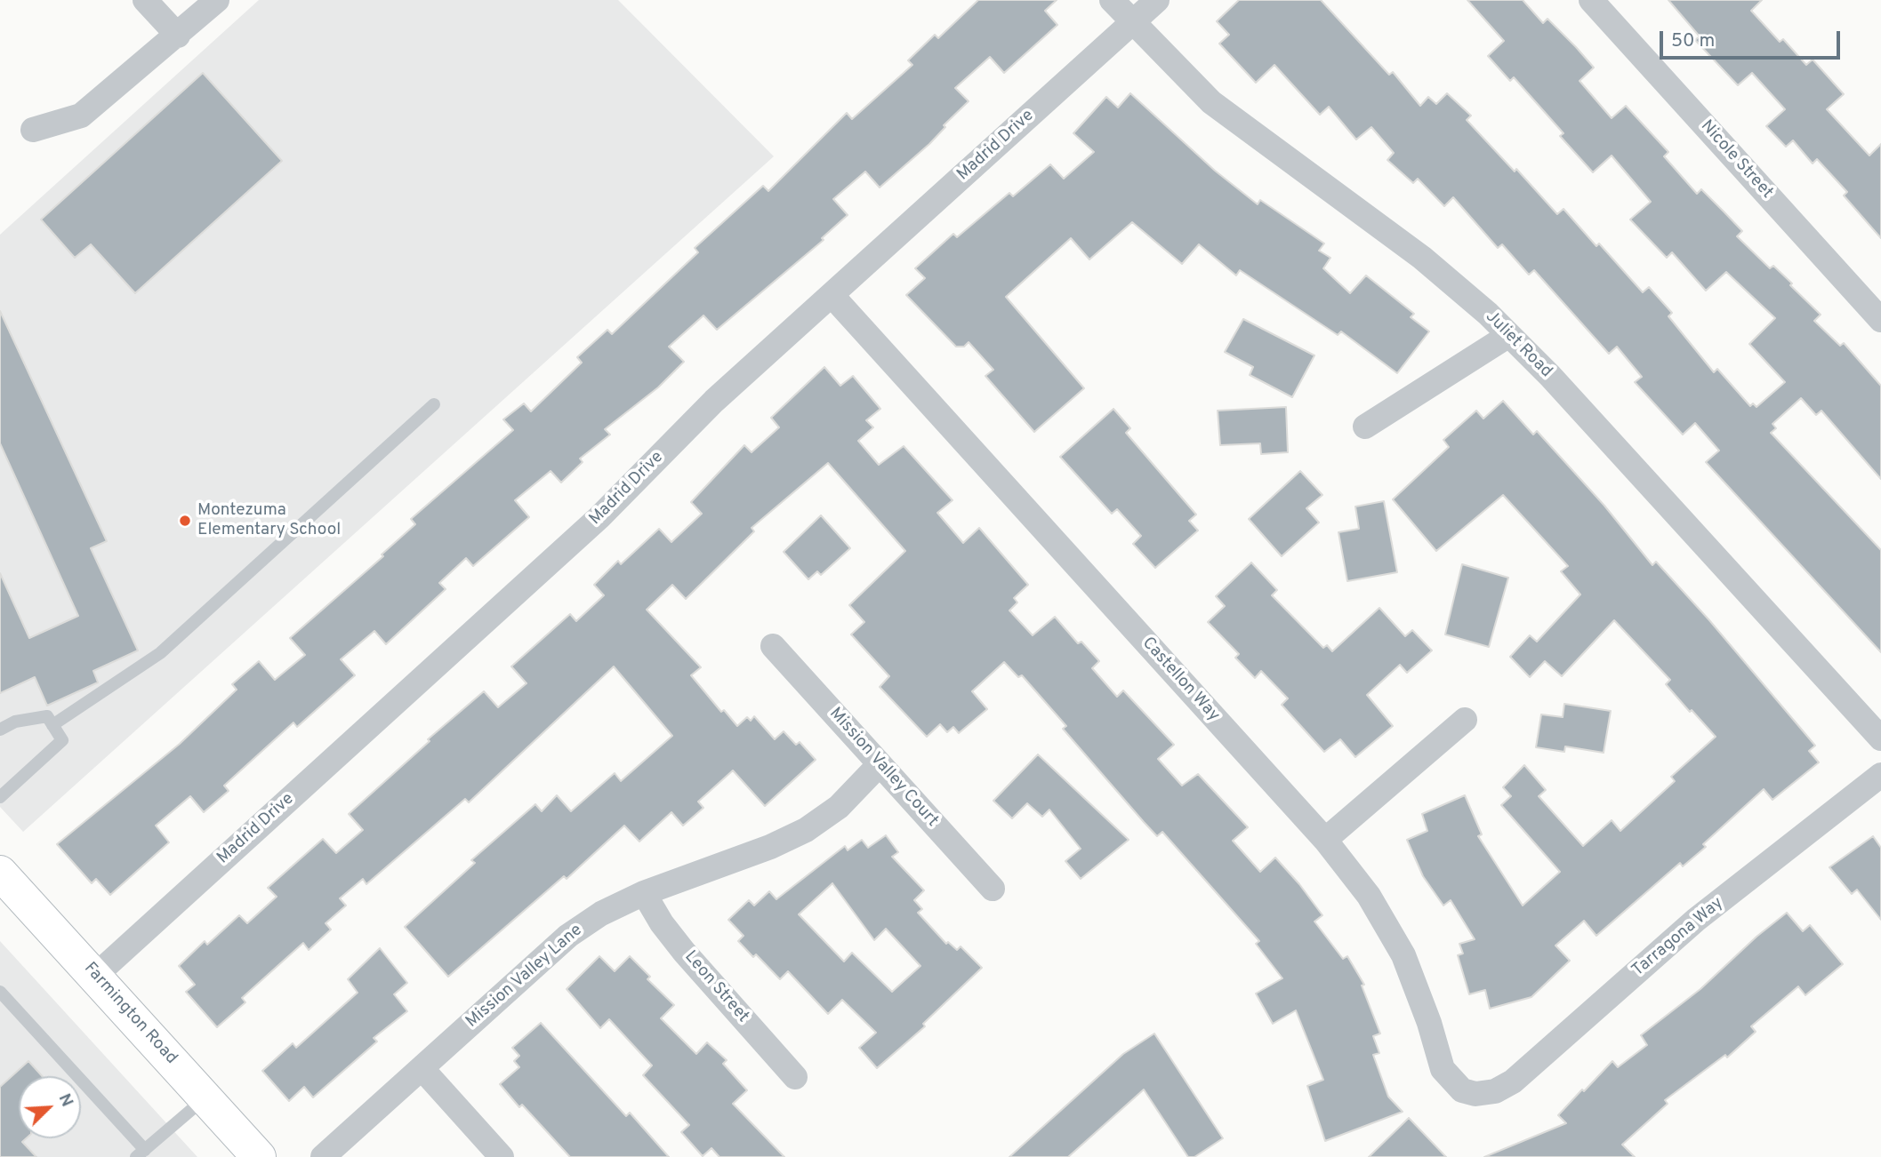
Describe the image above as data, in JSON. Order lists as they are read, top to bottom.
{
  "streets": {
    "main road": ["Farmington Road"],
    "street": [
      "Madrid Drive",
      "Nicole Street",
      "Juliet Road",
      "Castellon Way",
      "Mission Valley Court",
      "Tarragona Way",
      "Mission Valley Lane",
      "Leon Street"
    ]
  },
  "crossings": [
    ["Madrid Drive", "Juliet Road"],
    ["Madrid Drive", "Castellon Way"],
    ["Madrid Drive", "Farmington Road"],
    ["Castellon Way", "Tarragona Way"],
    ["Mission Valley Court", "Mission Valley Lane"],
    ["Mission Valley Lane", "Leon Street"]
  ],
  "places": ["Montezuma Elementary School"],
  "scale_bar": "50 m",
  "north": "top right"
}
